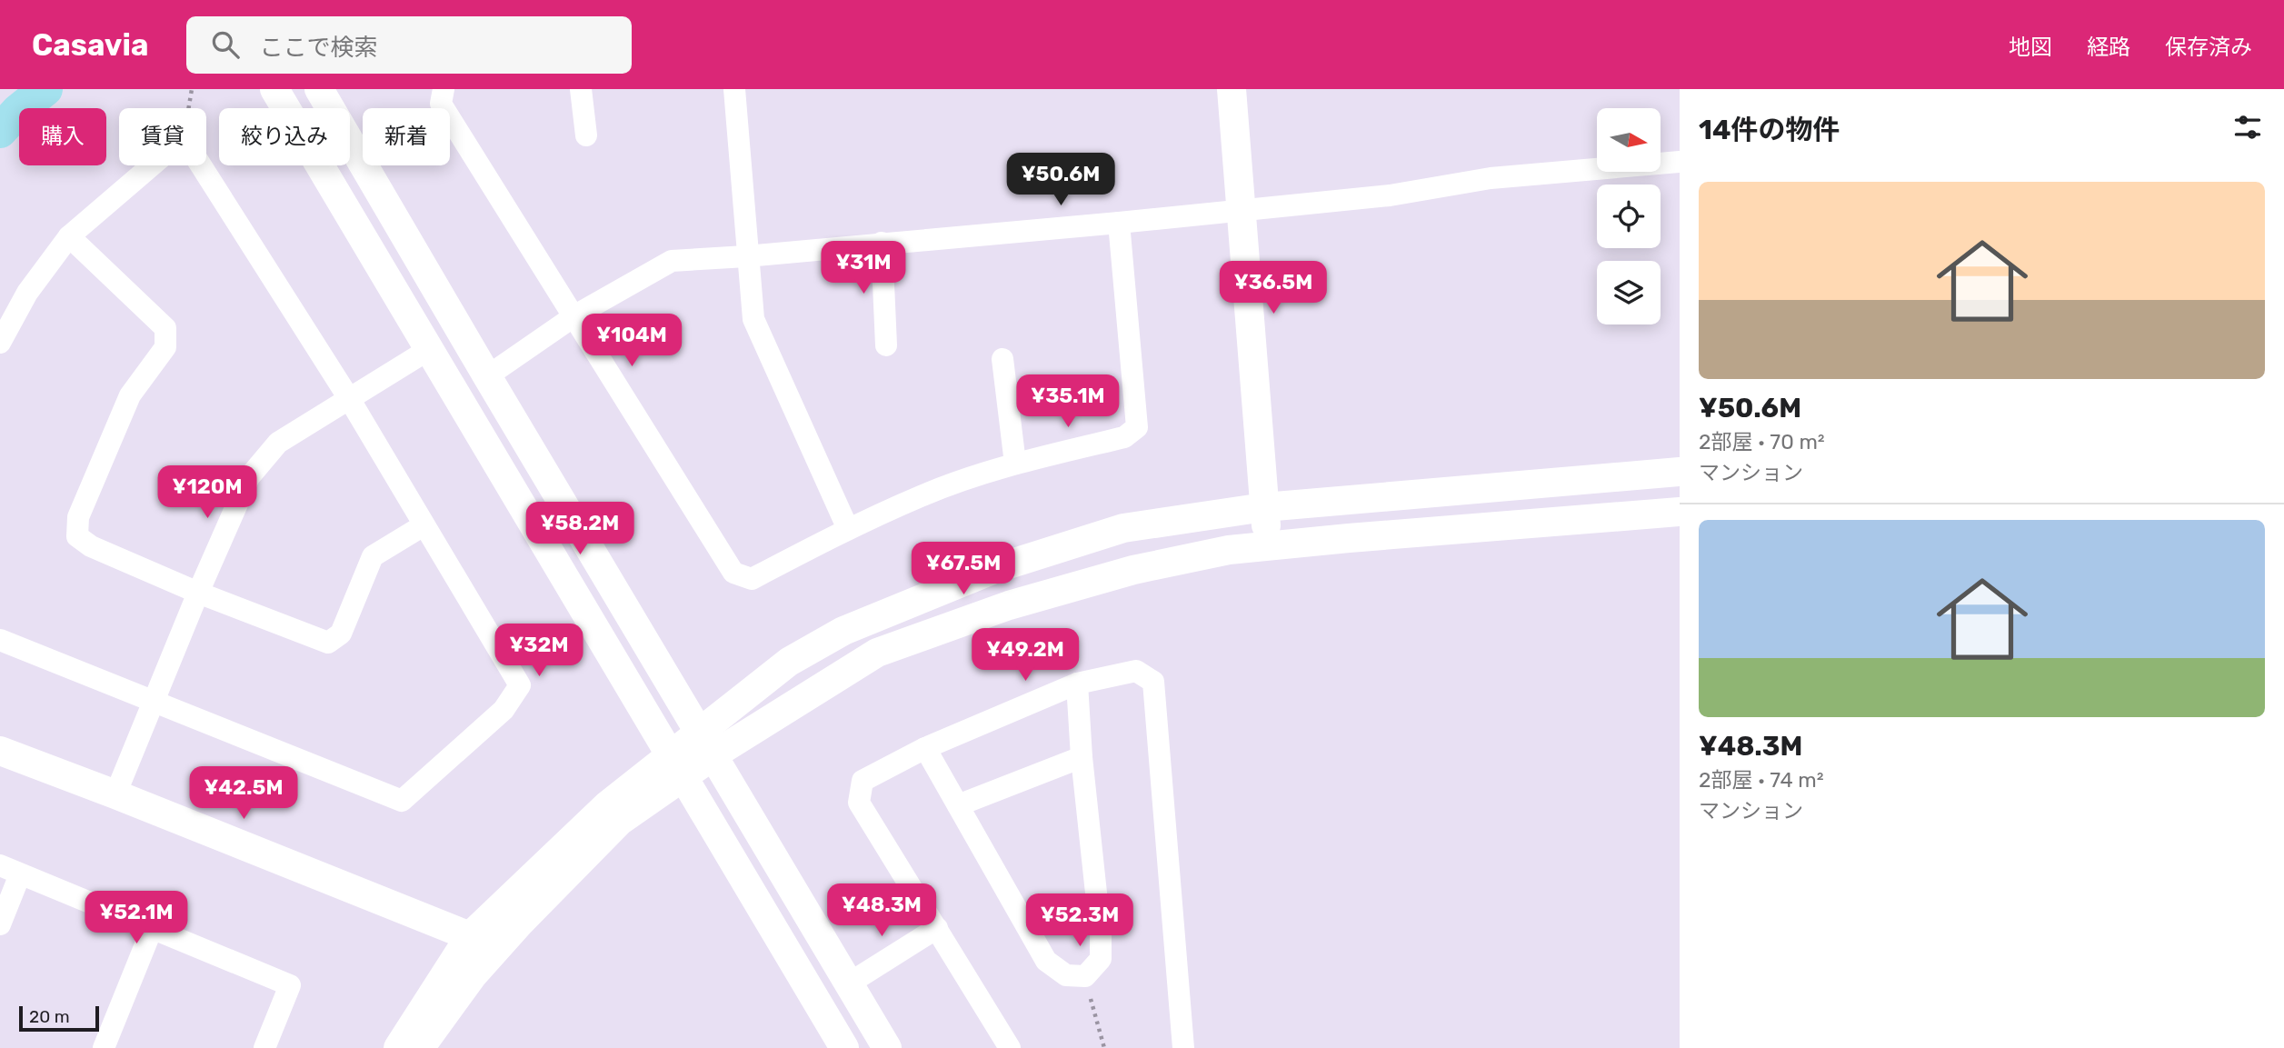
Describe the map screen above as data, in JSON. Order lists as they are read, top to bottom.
{
  "scale_bar": "20 m",
  "north": "right",
  "page": {
    "header": "Casavia",
    "search": "ここで検索",
    "nav": ["地図", "経路", "保存済み"],
    "heading": "14件の物件",
    "chip": [
      "購入",
      "賃貸",
      "絞り込み",
      "新着"
    ],
    "price": [
      "¥50.6M",
      "¥31M",
      "¥36.5M",
      "¥104M",
      "¥35.1M",
      "¥120M",
      "¥58.2M",
      "¥67.5M",
      "¥32M",
      "¥49.2M",
      "¥42.5M",
      "¥48.3M",
      "¥52.1M",
      "¥52.3M"
    ],
    "list": [
      {
        "name": "¥50.6M",
        "note": "2部屋 · 70 m² · マンション"
      },
      {
        "name": "¥48.3M",
        "note": "2部屋 · 74 m² · マンション"
      }
    ],
    "scale": "20 m"
  }
}
